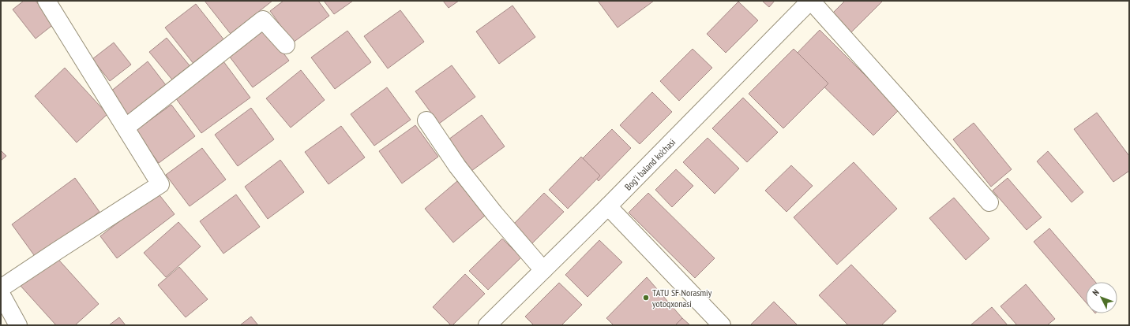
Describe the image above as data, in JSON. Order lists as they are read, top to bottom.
{
  "streets": {
    "street": ["Bog'i baland ko'chasi"]
  },
  "places": ["TATU SF Norasmiy yotoqxonasi"],
  "north": "top left"
}
